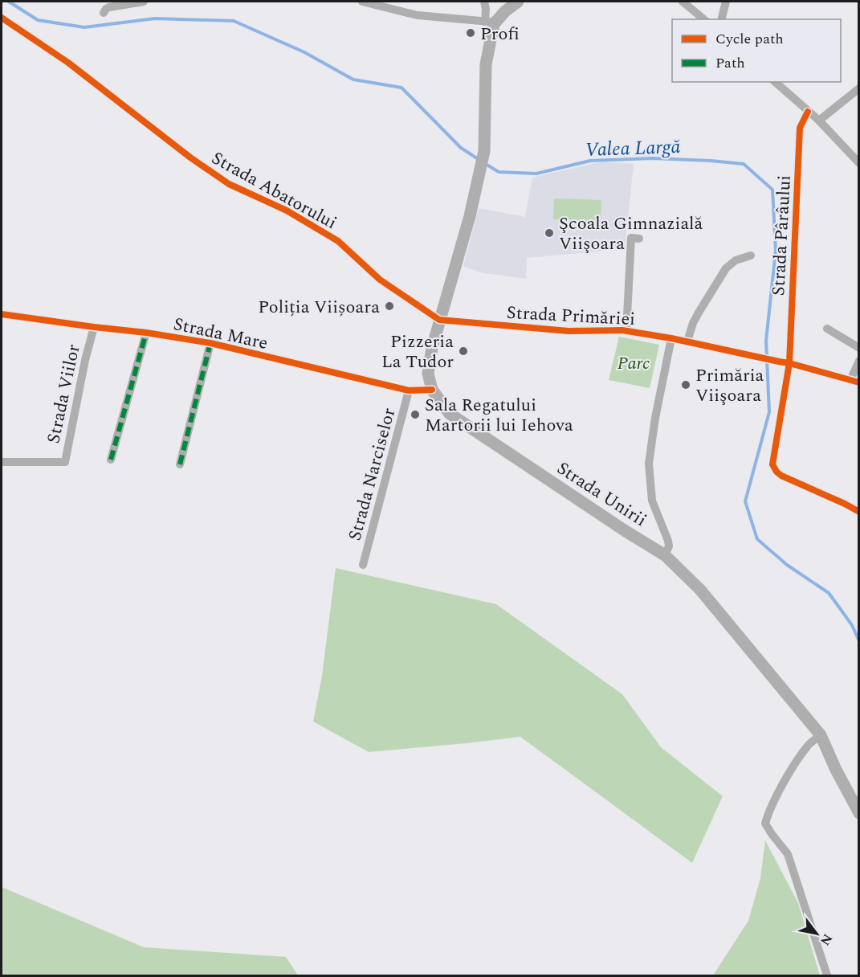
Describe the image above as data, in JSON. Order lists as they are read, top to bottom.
{
  "streets": {
    "main road": ["Strada Unirii"],
    "street": [
      "Strada Abatorului",
      "Strada Pârâului",
      "Strada Primăriei",
      "Strada Mare",
      "Strada Viilor",
      "Strada Narciselor"
    ]
  },
  "crossings": [
    ["Strada Abatorului", "Strada Primăriei"],
    ["Strada Abatorului", "Strada Unirii"],
    ["Strada Pârâului", "Strada Primăriei"],
    ["Strada Primăriei", "Strada Unirii"],
    ["Strada Mare", "Strada Viilor"],
    ["Strada Mare", "Strada Narciselor"],
    ["Strada Mare", "Strada Unirii"]
  ],
  "water": ["Valea Largă"],
  "parks": ["Parc"],
  "places": [
    "Profi",
    "Şcoala Gimnazială Viişoara",
    "Poliția Viișoara",
    "Pizzeria La Tudor",
    "Primăria Viişoara",
    "Sala Regatului Martorii lui Iehova"
  ],
  "legend": ["Cycle path", "Path"],
  "north": "bottom right"
}
